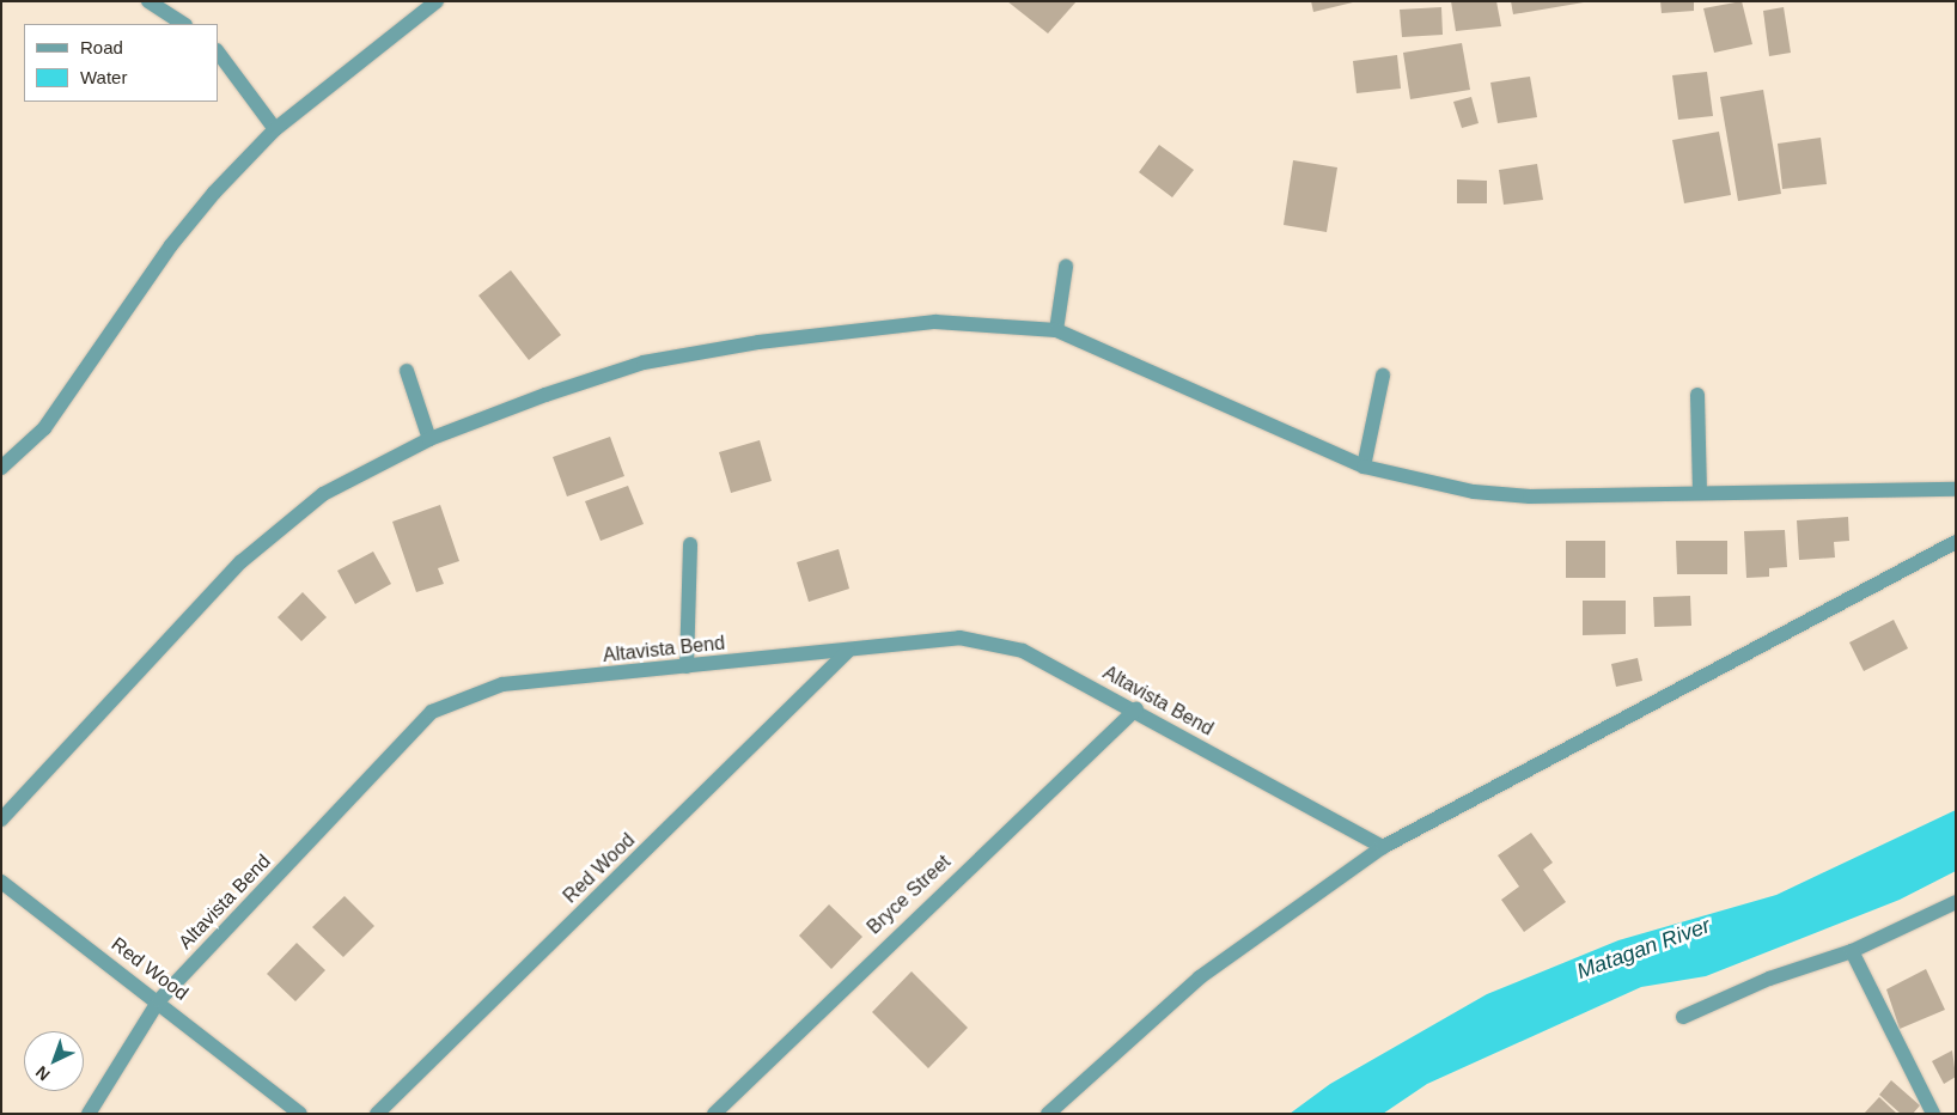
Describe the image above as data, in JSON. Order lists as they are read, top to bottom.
{
  "streets": {
    "street": ["Altavista Bend", "Red Wood", "Bryce Street"]
  },
  "crossings": [
    ["Altavista Bend", "Red Wood"],
    ["Altavista Bend", "Bryce Street"]
  ],
  "water": ["Matagan River"],
  "legend": ["Road", "Water"],
  "north": "bottom left"
}
